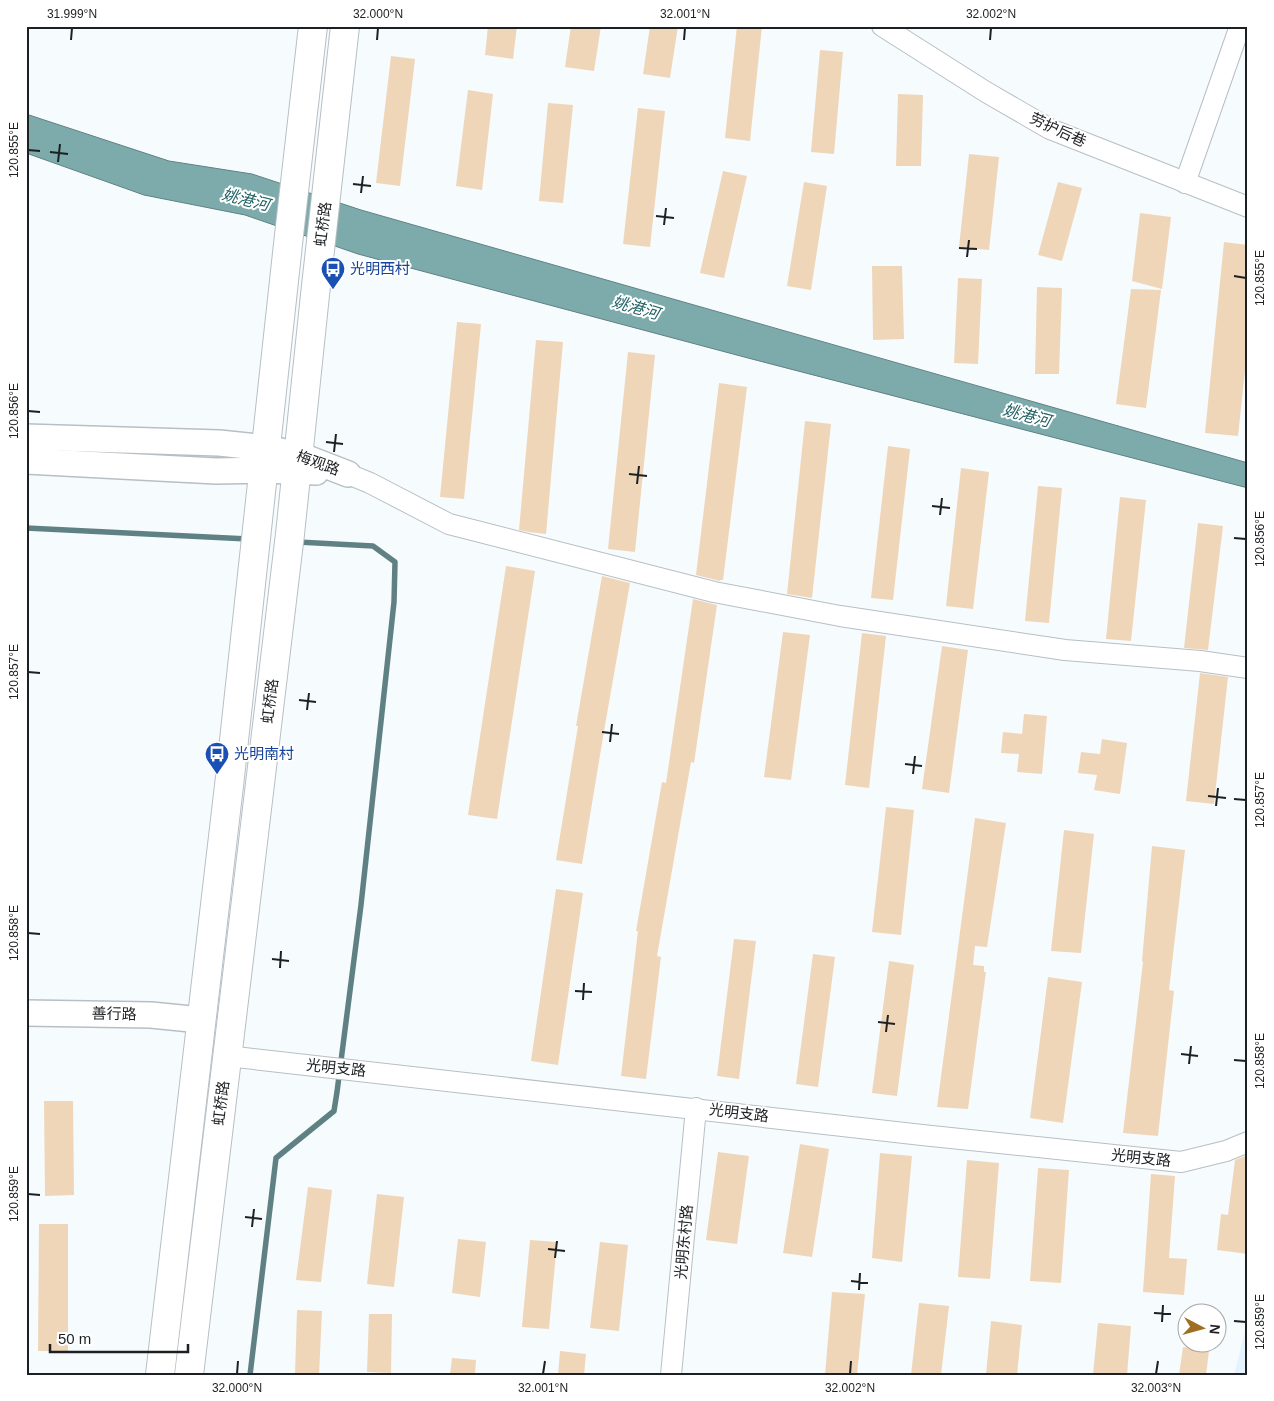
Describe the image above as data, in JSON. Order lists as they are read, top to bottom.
{
  "streets": {
    "main road": ["虹桥路"],
    "street": [
      "劳护后巷",
      "梅观路",
      "善行路",
      "光明支路",
      "光明东村路"
    ]
  },
  "crossings": [
    ["虹桥路", "梅观路"],
    ["虹桥路", "善行路"],
    ["虹桥路", "光明支路"],
    ["光明支路", "光明东村路"]
  ],
  "water": ["姚港河"],
  "places": {
    "bus stop": ["光明西村", "光明南村"]
  },
  "scale_bar": "50 m",
  "north": "right",
  "coordinates": [
    "31.999°N",
    "32.000°N",
    "32.001°N",
    "32.002°N",
    "120.855°E",
    "120.856°E",
    "120.857°E",
    "120.858°E",
    "120.859°E",
    "32.003°N"
  ]
}
